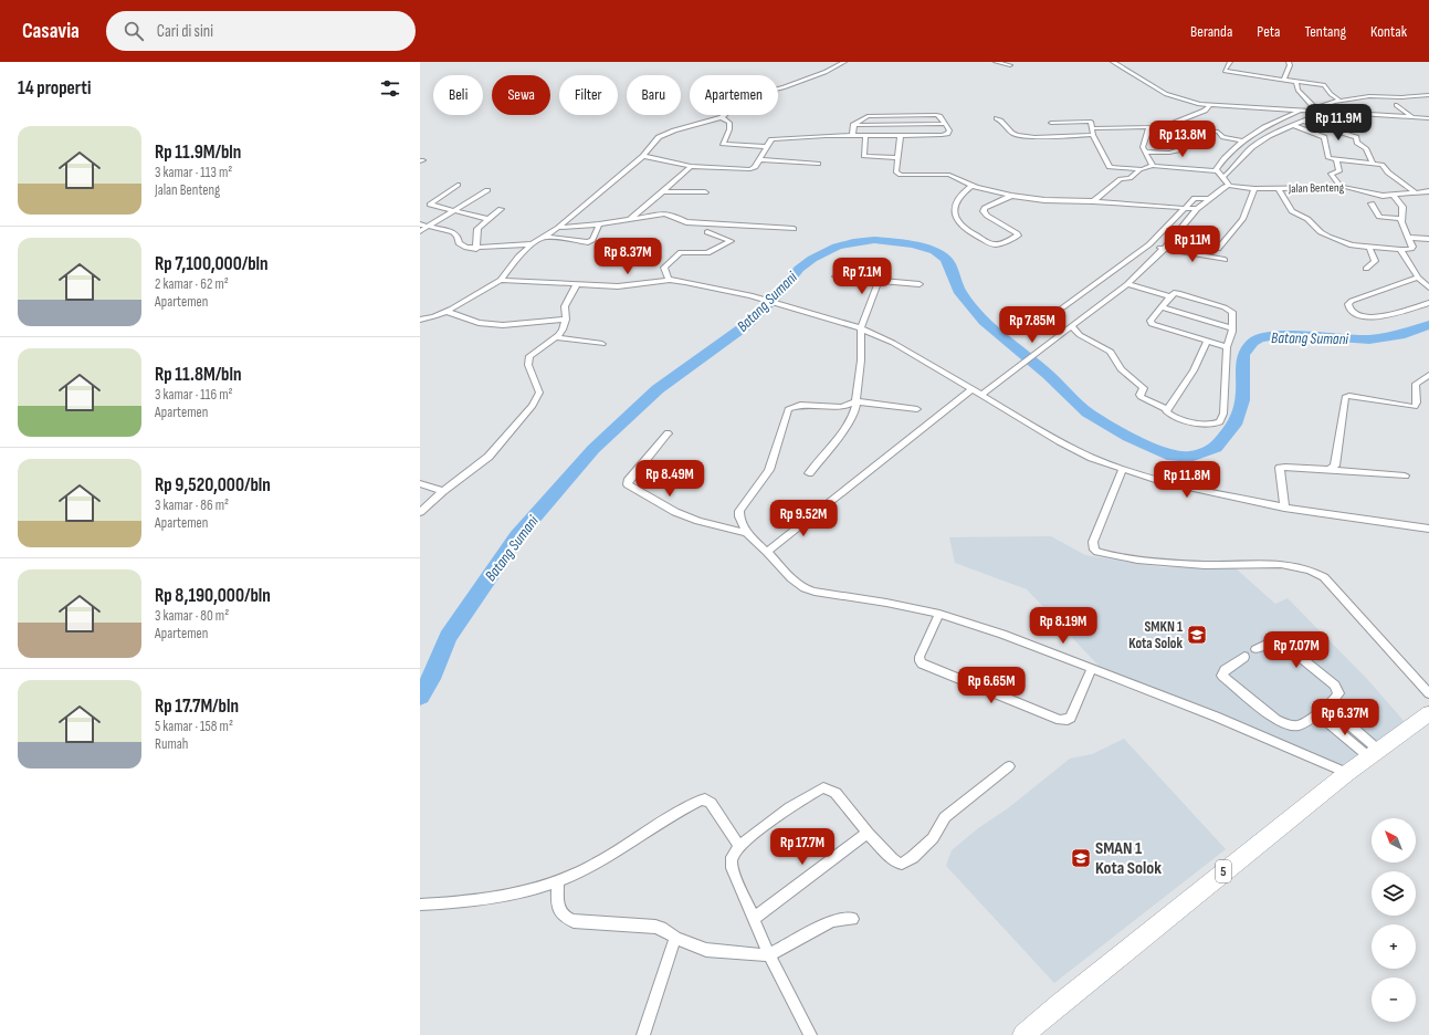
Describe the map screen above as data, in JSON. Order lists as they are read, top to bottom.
{
  "streets": {
    "highway": ["5"],
    "street": ["Jalan Benteng"]
  },
  "water": ["Batang Sumani"],
  "places": {
    "school or university": ["SMKN 1 Kota Solok", "SMAN 1 Kota Solok"]
  },
  "north": "top left",
  "page": {
    "header": "Casavia",
    "search": "Cari di sini",
    "nav": [
      "Beranda",
      "Peta",
      "Tentang",
      "Kontak"
    ],
    "heading": "14 properti",
    "chip": [
      "Beli",
      "Sewa",
      "Filter",
      "Baru",
      "Apartemen"
    ],
    "price": [
      "Rp 11.9M",
      "Rp 13.8M",
      "Rp 11M",
      "Rp 8.37M",
      "Rp 7.1M",
      "Rp 7.85M",
      "Rp 8.49M",
      "Rp 11.8M",
      "Rp 9.52M",
      "Rp 8.19M",
      "Rp 7.07M",
      "Rp 6.65M",
      "Rp 6.37M",
      "Rp 17.7M"
    ],
    "list": [
      {
        "name": "Rp 11.9M/bln",
        "note": "3 kamar · 113 m² · Jalan Benteng"
      },
      {
        "name": "Rp 7,100,000/bln",
        "note": "2 kamar · 62 m² · Apartemen"
      },
      {
        "name": "Rp 11.8M/bln",
        "note": "3 kamar · 116 m² · Apartemen"
      },
      {
        "name": "Rp 9,520,000/bln",
        "note": "3 kamar · 86 m² · Apartemen"
      },
      {
        "name": "Rp 8,190,000/bln",
        "note": "3 kamar · 80 m² · Apartemen"
      },
      {
        "name": "Rp 17.7M/bln",
        "note": "5 kamar · 158 m² · Rumah"
      }
    ],
    "map_buttons": ["+", "−"]
  }
}
